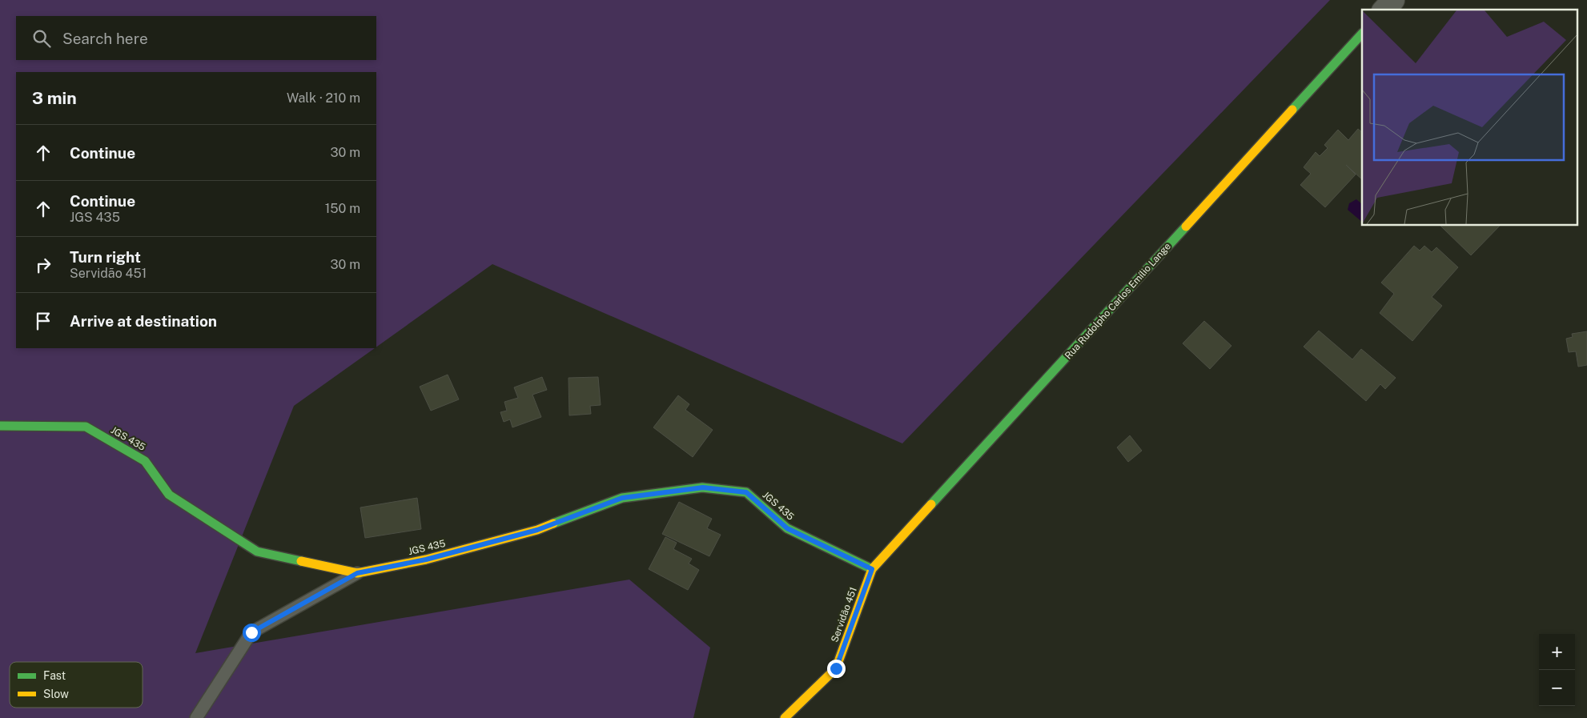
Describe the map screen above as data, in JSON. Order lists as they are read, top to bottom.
{
  "streets": {
    "street": ["Rua Rudolpho Carlos Emílio Lange", "JGS 435", "Servidão 451"]
  },
  "crossings": [
    ["Rua Rudolpho Carlos Emílio Lange", "JGS 435"],
    ["Rua Rudolpho Carlos Emílio Lange", "Servidão 451"],
    ["JGS 435", "Servidão 451"]
  ],
  "legend": ["Fast", "Slow"],
  "page": {
    "search": "Search here",
    "heading": ["3 min", "Walk · 210 m"],
    "list": [
      ["Continue", "30 m"],
      ["Continue", "JGS 435", "150 m"],
      ["Turn right", "Servidão 451", "30 m"],
      "Arrive at destination"
    ],
    "map_buttons": ["+", "−"]
  }
}
